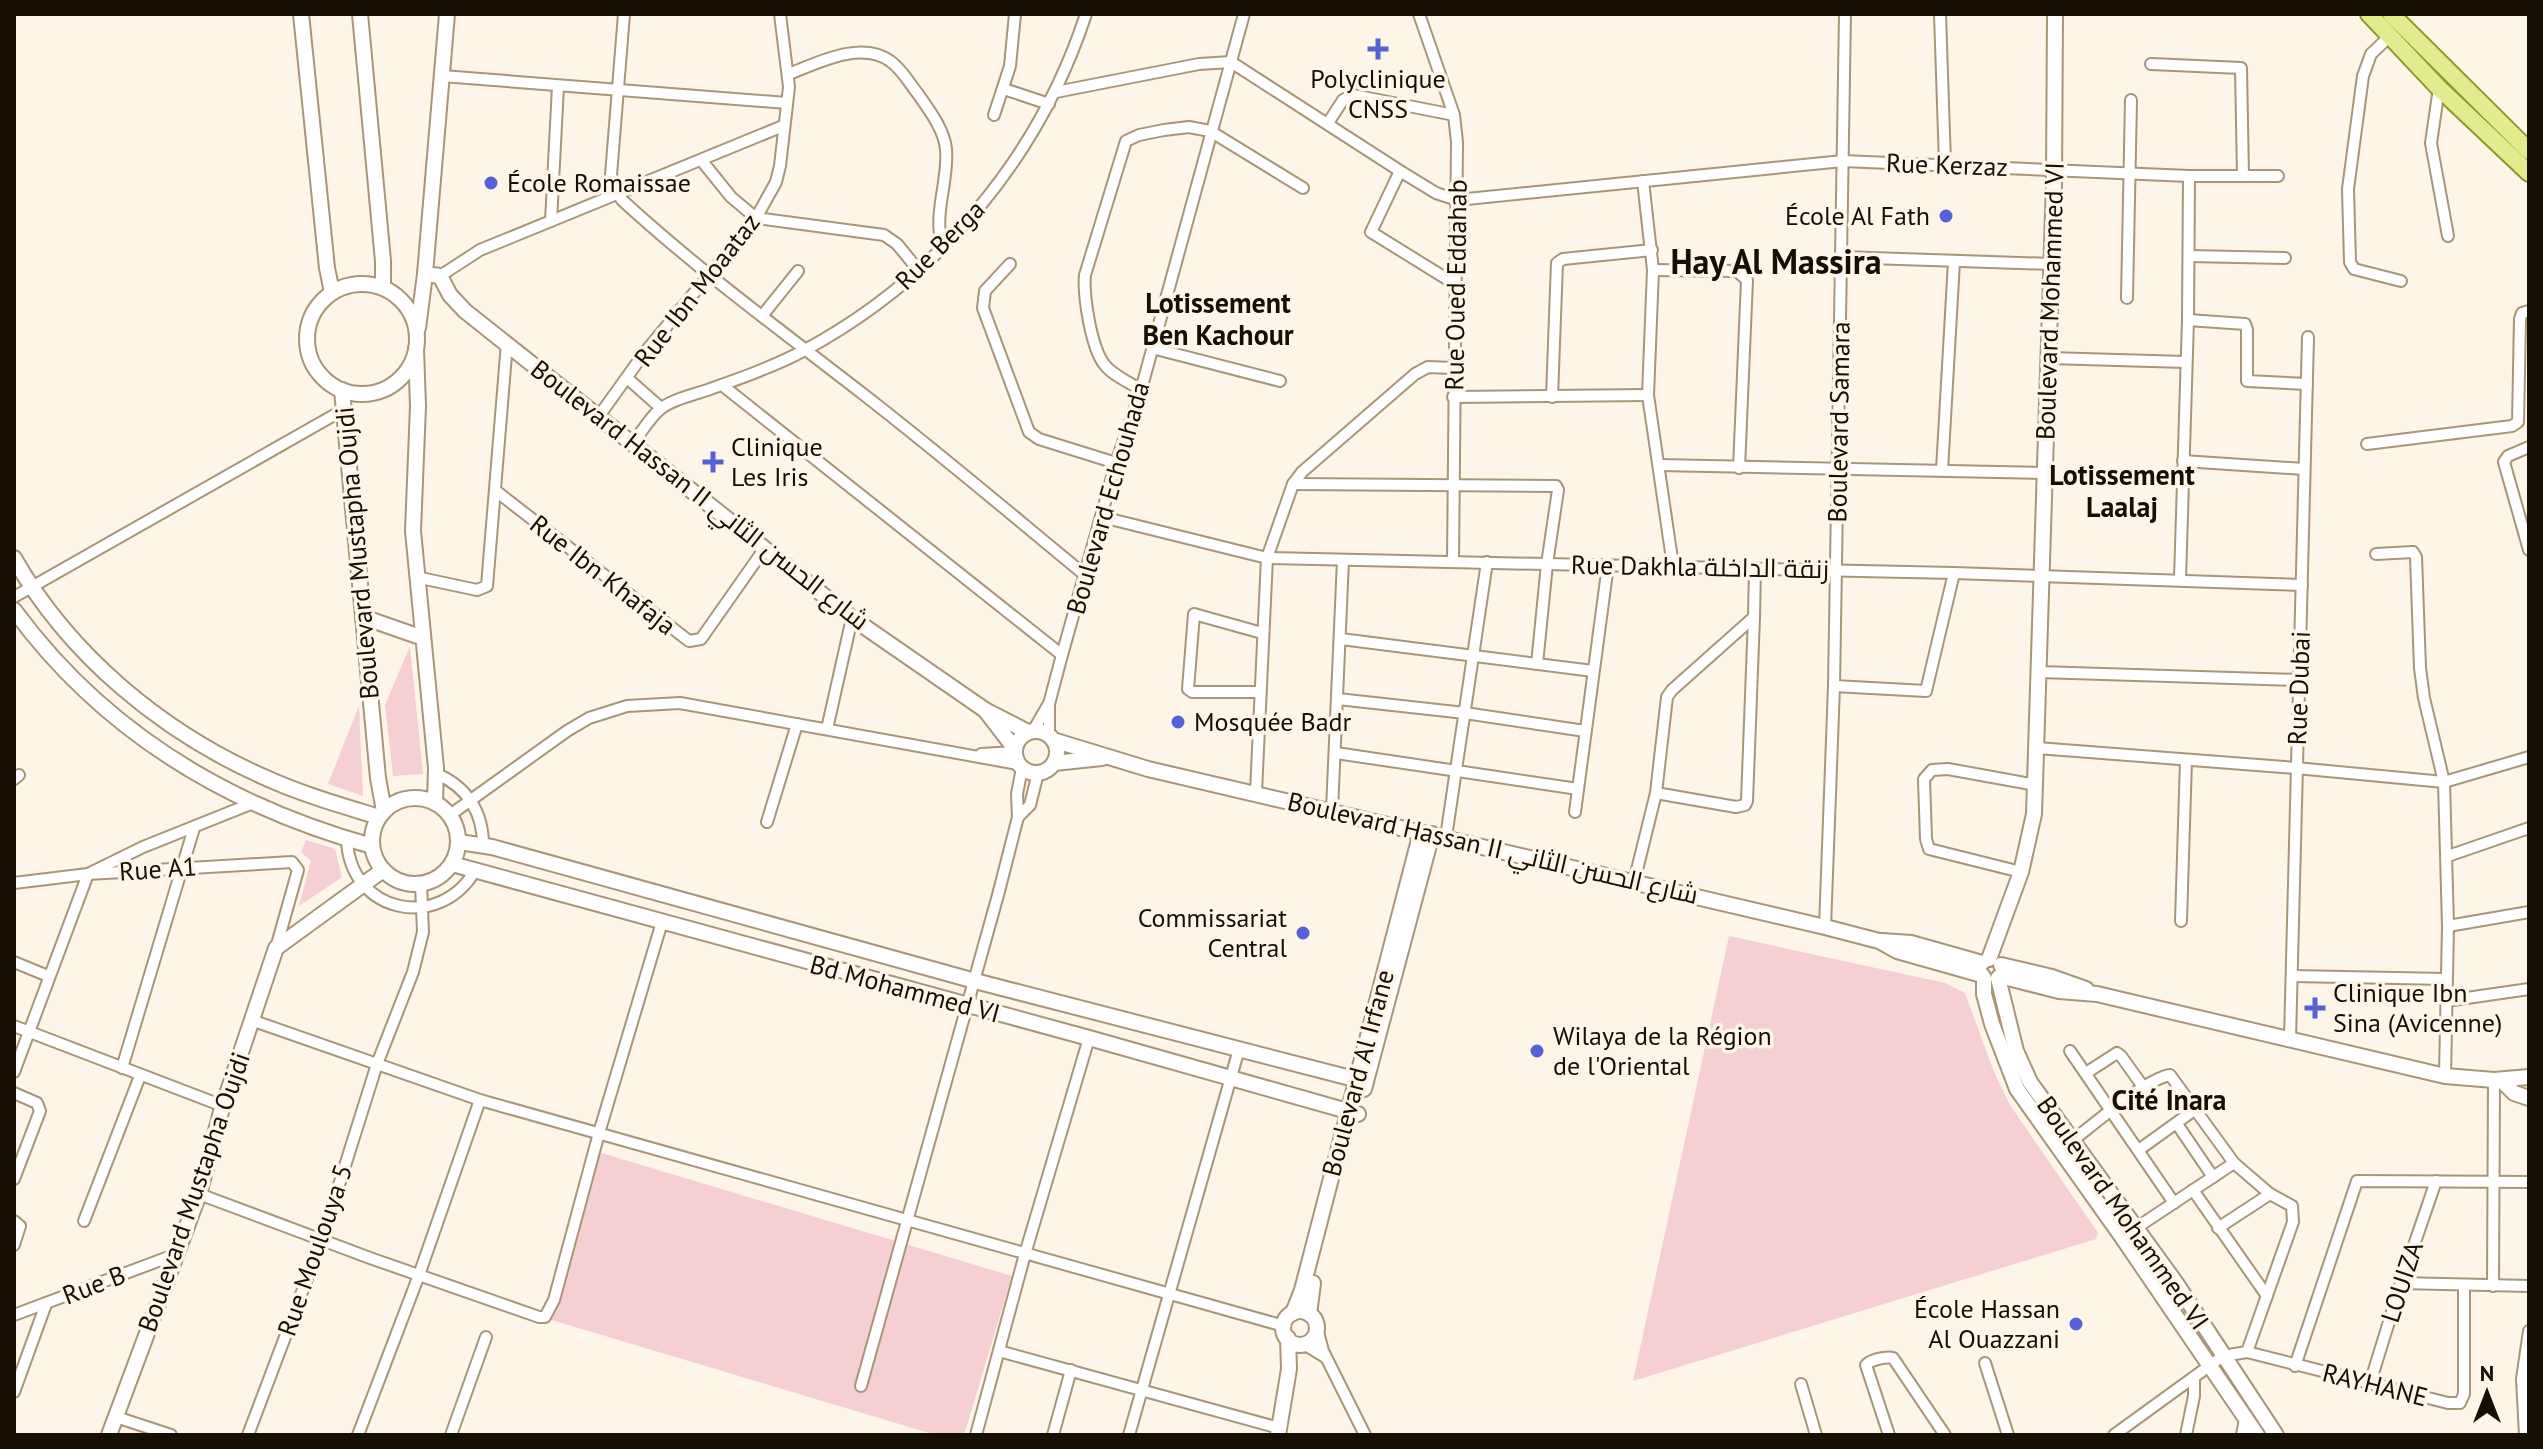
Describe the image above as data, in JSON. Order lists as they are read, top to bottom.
{
  "streets": {
    "main road": [
      "Boulevard Mohammed VI",
      "Boulevard Hassan II شارع الحسن الثاني",
      "Boulevard Mustapha Oujdi",
      "Bd Mohammed VI",
      "Boulevard Al Irfane"
    ],
    "street": [
      "Rue Kerzaz",
      "Rue Berga",
      "Rue Oued Eddahab",
      "Rue Ibn Moaataz",
      "Boulevard Samara",
      "Boulevard Echouhada",
      "Rue Dakhla زنقة الداخلة",
      "Rue Ibn Khafaja",
      "Rue Dubai",
      "Rue A1",
      "Rue Moulouya 5",
      "LOUIZA",
      "Rue B",
      "RAYHANE"
    ]
  },
  "crossings": [
    ["Rue Kerzaz", "Rue Oued Eddahab"],
    ["Rue Kerzaz", "Boulevard Mohammed VI"],
    ["Rue Kerzaz", "Boulevard Samara"],
    ["Rue Oued Eddahab", "Rue Dakhla زنقة الداخلة"],
    ["Rue Ibn Moaataz", "Boulevard Hassan II شارع الحسن الثاني"],
    ["Boulevard Mohammed VI", "Boulevard Hassan II شارع الحسن الثاني"],
    ["Boulevard Mohammed VI", "Rue Dakhla زنقة الداخلة"],
    ["Boulevard Mohammed VI", "RAYHANE"],
    ["Boulevard Samara", "Boulevard Hassan II شارع الحسن الثاني"],
    ["Boulevard Samara", "Rue Dakhla زنقة الداخلة"],
    ["Boulevard Hassan II شارع الحسن الثاني", "Boulevard Echouhada"],
    ["Boulevard Hassan II شارع الحسن الثاني", "Rue Ibn Khafaja"],
    ["Boulevard Hassan II شارع الحسن الثاني", "Rue Dubai"],
    ["Boulevard Hassan II شارع الحسن الثاني", "Boulevard Al Irfane"],
    ["Boulevard Echouhada", "Rue Dakhla زنقة الداخلة"],
    ["Boulevard Mustapha Oujdi", "Rue A1"],
    ["Boulevard Mustapha Oujdi", "Bd Mohammed VI"],
    ["Boulevard Mustapha Oujdi", "Rue Moulouya 5"],
    ["Boulevard Mustapha Oujdi", "Rue B"],
    ["Rue Dakhla زنقة الداخلة", "Rue Dubai"],
    ["Bd Mohammed VI", "Boulevard Al Irfane"],
    ["Bd Mohammed VI", "Rue Moulouya 5"],
    ["LOUIZA", "RAYHANE"]
  ],
  "districts": [
    "Hay Al Massira",
    "Lotissement Ben Kachour",
    "Lotissement Laalaj",
    "Cité Inara"
  ],
  "places": {
    "health": ["Polyclinique CNSS", "Clinique Les Iris", "Clinique Ibn Sina (Avicenne)"],
    "other": [
      "École Romaissae",
      "École Al Fath",
      "Mosquée Badr",
      "Commissariat Central",
      "Wilaya de la Région de l'Oriental",
      "École Hassan Al Ouazzani"
    ]
  },
  "north": "top"
}
